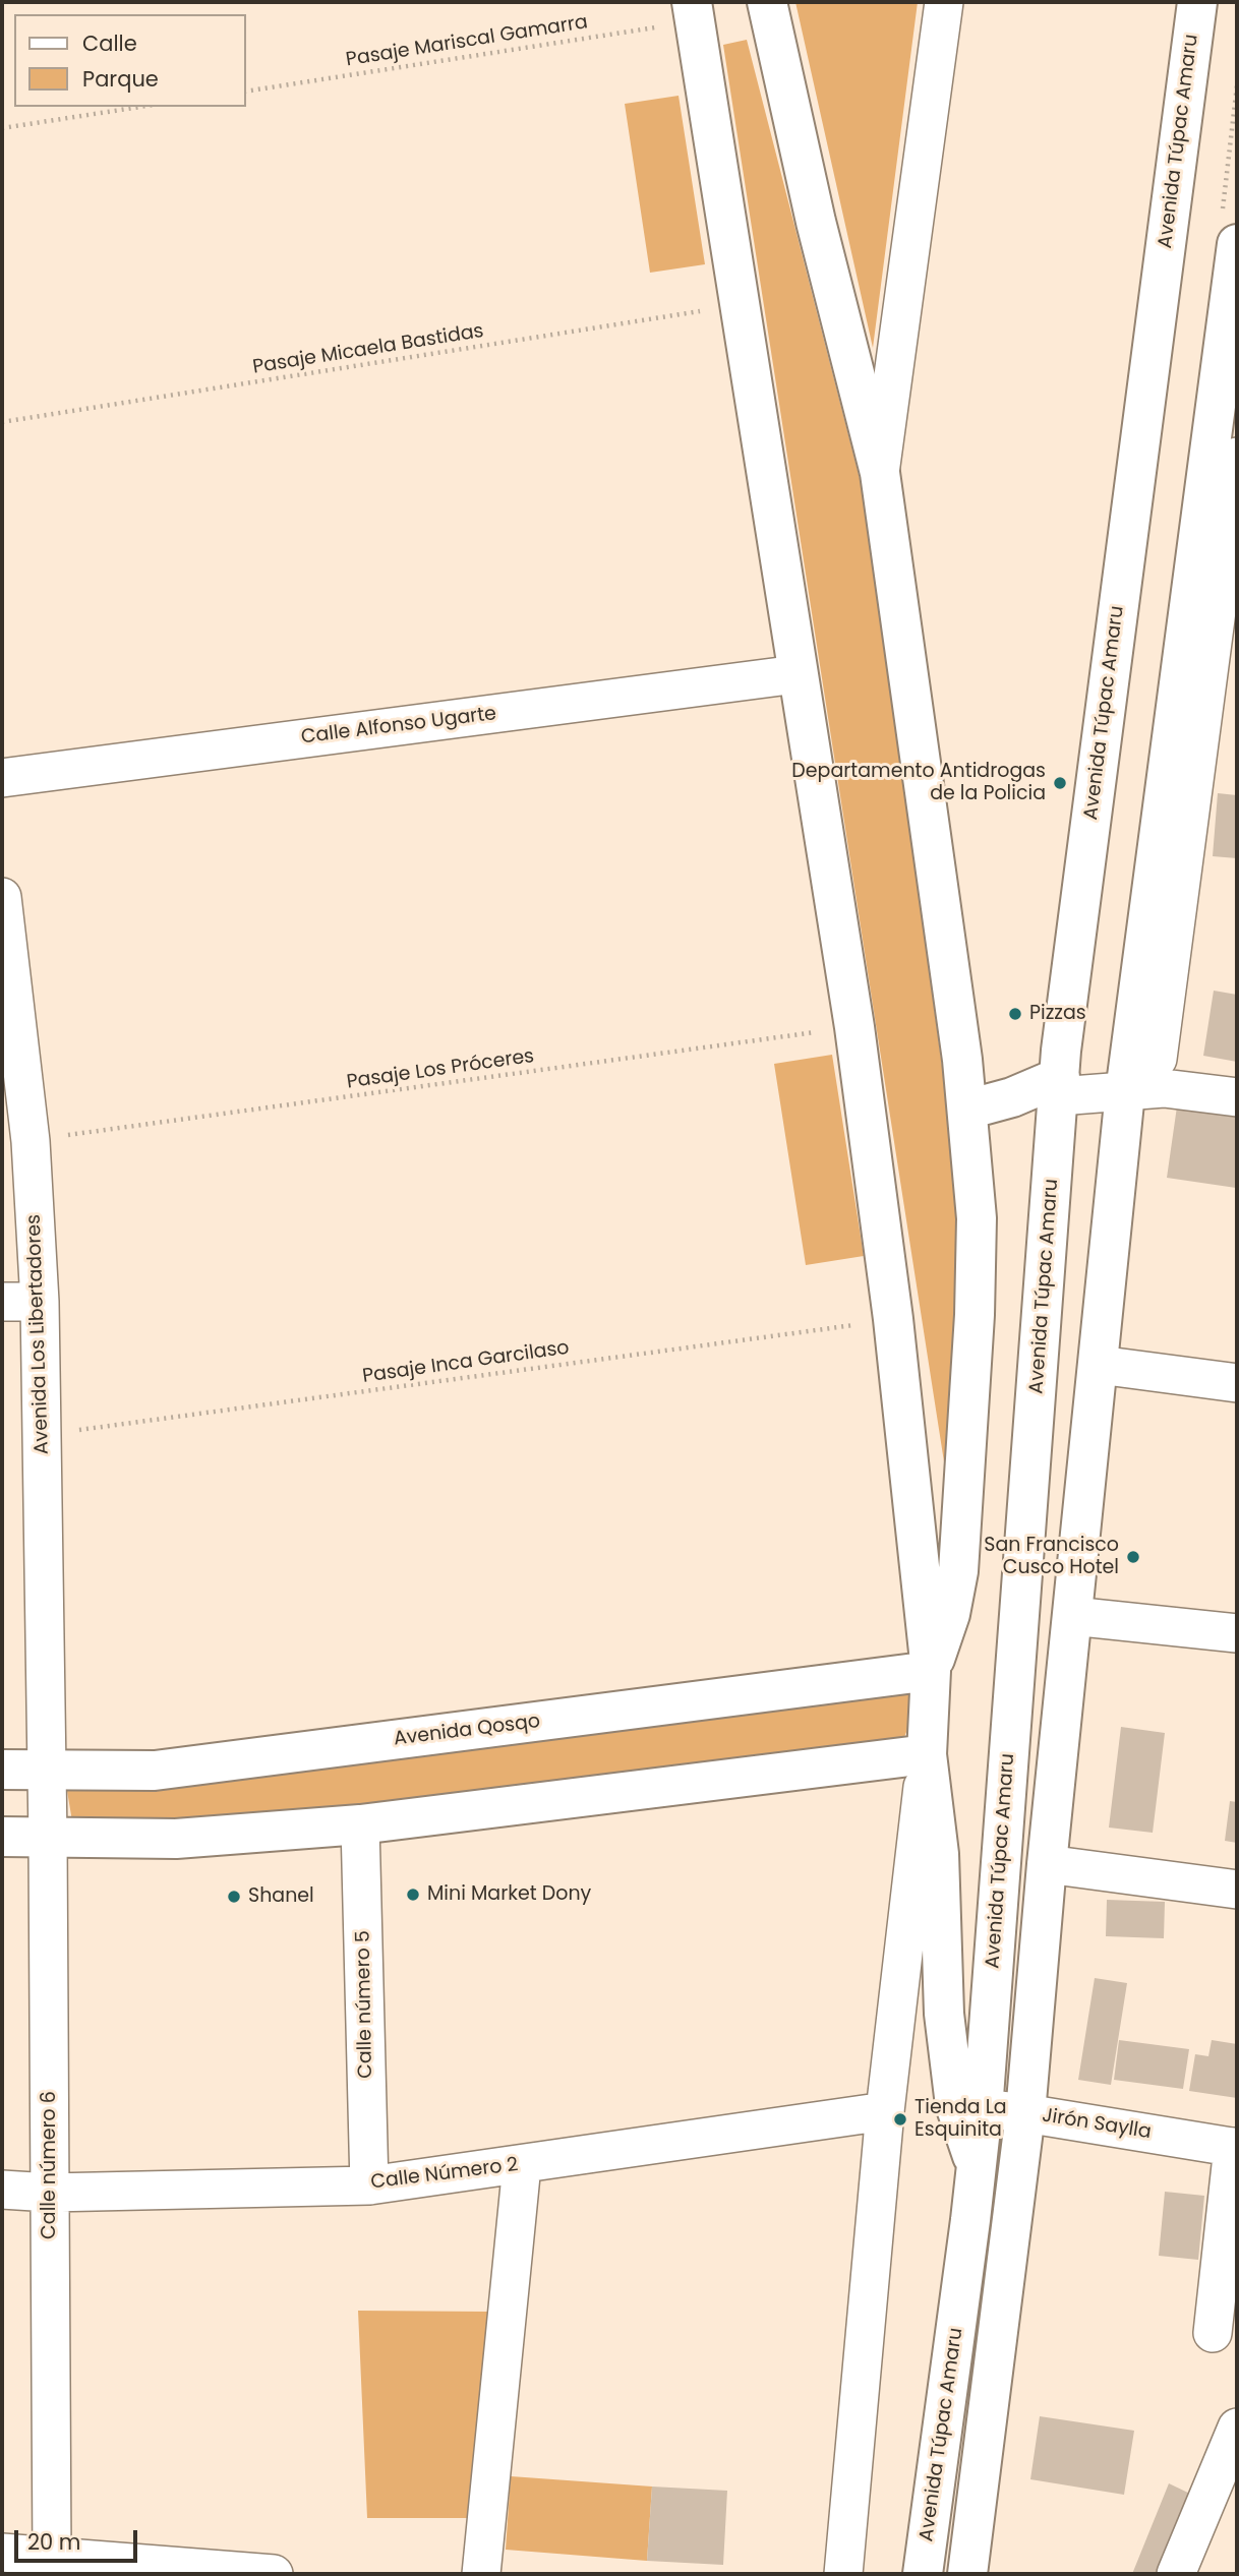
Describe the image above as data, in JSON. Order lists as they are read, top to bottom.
{
  "streets": {
    "main road": ["Avenida Túpac Amaru", "Avenida Qosqo"],
    "street": [
      "Calle Alfonso Ugarte",
      "Avenida Los Libertadores",
      "Calle número 5",
      "Jirón Saylla",
      "Calle número 6",
      "Calle Número 2"
    ],
    "path": [
      "Pasaje Mariscal Gamarra",
      "Pasaje Micaela Bastidas",
      "Pasaje Los Próceres",
      "Pasaje Inca Garcilaso"
    ]
  },
  "crossings": [
    ["Avenida Túpac Amaru", "Jirón Saylla"],
    ["Pasaje Los Próceres", "Avenida Los Libertadores"],
    ["Avenida Los Libertadores", "Pasaje Inca Garcilaso"],
    ["Avenida Los Libertadores", "Avenida Qosqo"],
    ["Avenida Los Libertadores", "Calle número 6"],
    ["Avenida Qosqo", "Calle número 6"],
    ["Calle número 5", "Calle Número 2"],
    ["Calle número 6", "Calle Número 2"]
  ],
  "places": [
    "Departamento Antidrogas de la Policia",
    "Pizzas",
    "San Francisco Cusco Hotel",
    "Mini Market Dony",
    "Shanel",
    "Tienda La Esquinita"
  ],
  "legend": ["Calle", "Parque"],
  "scale_bar": "20 m"
}
